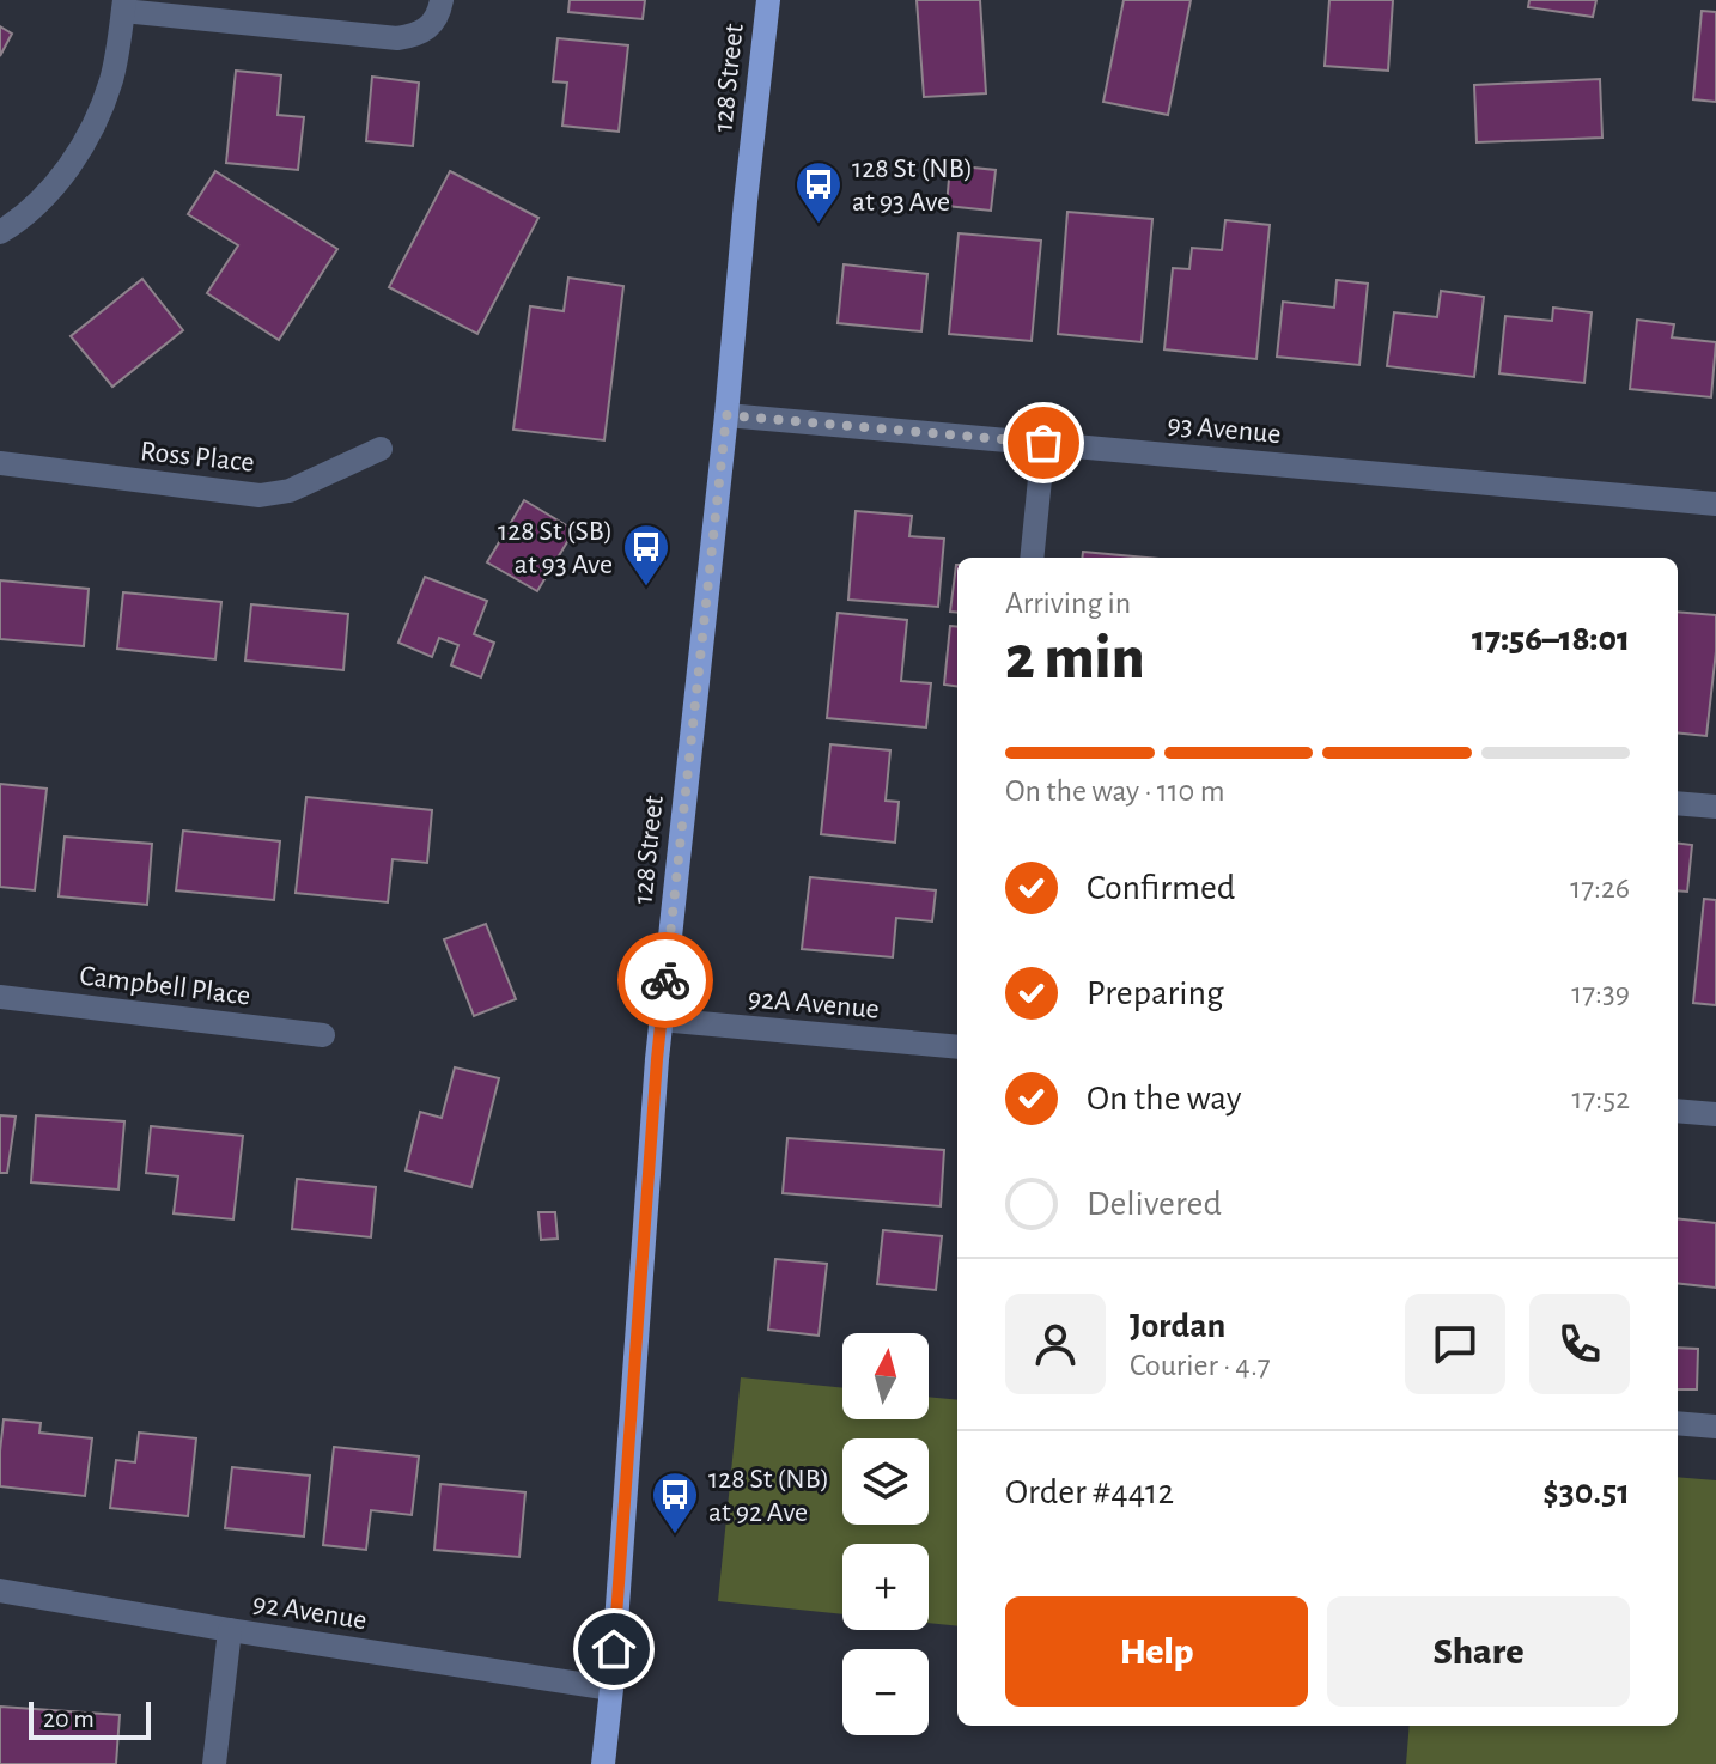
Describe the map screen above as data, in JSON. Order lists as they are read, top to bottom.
{
  "streets": {
    "main road": ["128 Street"],
    "street": [
      "93 Avenue",
      "Ross Place",
      "Campbell Place",
      "92A Avenue",
      "92 Avenue"
    ]
  },
  "crossings": [
    ["128 Street", "93 Avenue"],
    ["128 Street", "92A Avenue"],
    ["128 Street", "92 Avenue"]
  ],
  "places": {
    "bus stop": ["128 St (NB) at 93 Ave", "128 St (SB) at 93 Ave", "128 St (NB) at 92 Ave"]
  },
  "scale_bar": "20 m",
  "north": "top",
  "page": {
    "heading": ["2 min", "Arriving in", "17:56–18:01"],
    "panel": [
      "Jordan",
      "Courier · 4.7",
      "Order #4412",
      "$30.51"
    ],
    "bar": "On the way · 110 m",
    "list": [
      ["Confirmed", "17:26"],
      ["Preparing", "17:39"],
      ["On the way", "17:52"],
      "Delivered"
    ],
    "map_buttons": ["+", "−"],
    "buttons": ["Help", "Share"],
    "scale": "20 m"
  }
}
